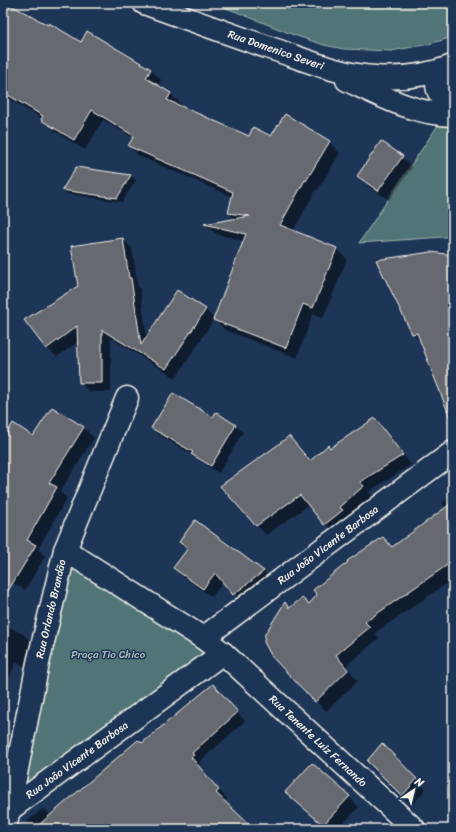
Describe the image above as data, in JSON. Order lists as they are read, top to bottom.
{
  "streets": {
    "street": [
      "Rua Domenico Severi",
      "Rua João Vicente Barbosa",
      "Rua Orlando Brandão",
      "Rua Tenente Luiz Fernando"
    ]
  },
  "crossings": [
    ["Rua João Vicente Barbosa", "Rua Orlando Brandão"],
    ["Rua João Vicente Barbosa", "Rua Tenente Luiz Fernando"]
  ],
  "parks": ["Praça Tio Chico"],
  "north": "top right"
}
